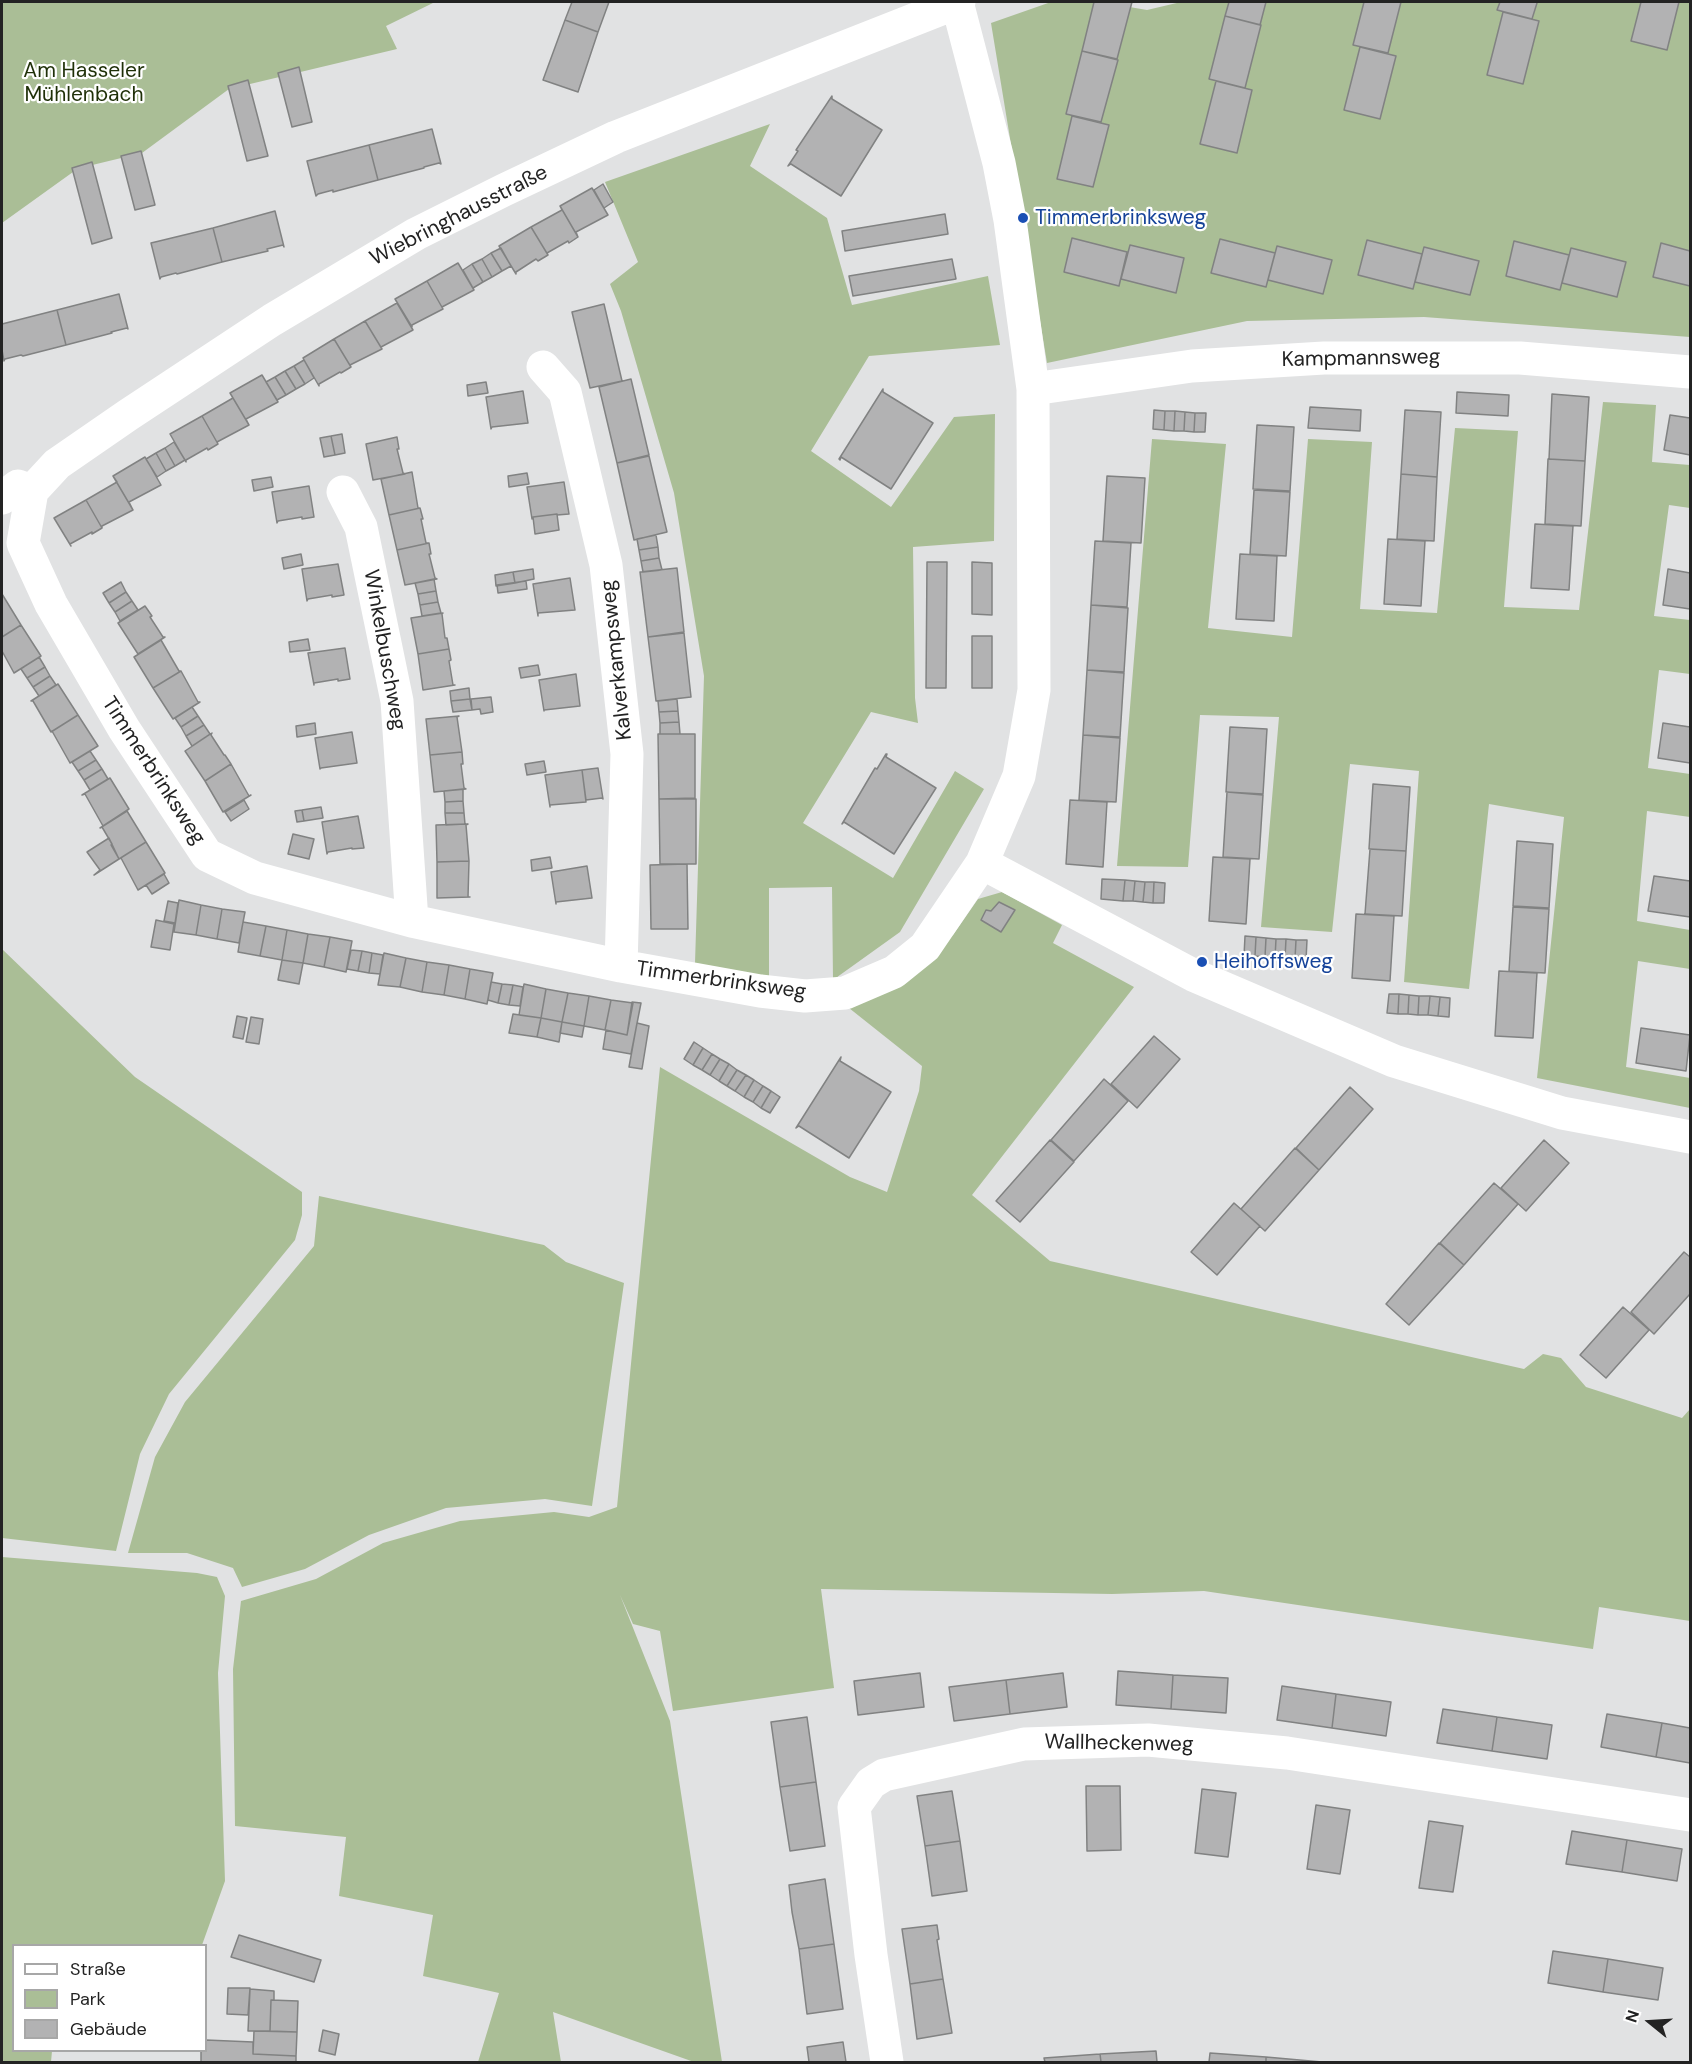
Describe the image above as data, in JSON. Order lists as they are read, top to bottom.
{
  "streets": {
    "street": [
      "Wiebringhausstraße",
      "Kampmannsweg",
      "Winkelbuschweg",
      "Kalverkampsweg",
      "Timmerbrinksweg",
      "Wallheckenweg"
    ]
  },
  "crossings": [
    ["Wiebringhausstraße", "Timmerbrinksweg"],
    ["Kampmannsweg", "Timmerbrinksweg"],
    ["Winkelbuschweg", "Timmerbrinksweg"],
    ["Kalverkampsweg", "Timmerbrinksweg"]
  ],
  "parks": ["Am Hasseler Mühlenbach"],
  "places": ["Timmerbrinksweg", "Heihoffsweg"],
  "legend": ["Straße", "Park", "Gebäude"],
  "north": "left"
}
